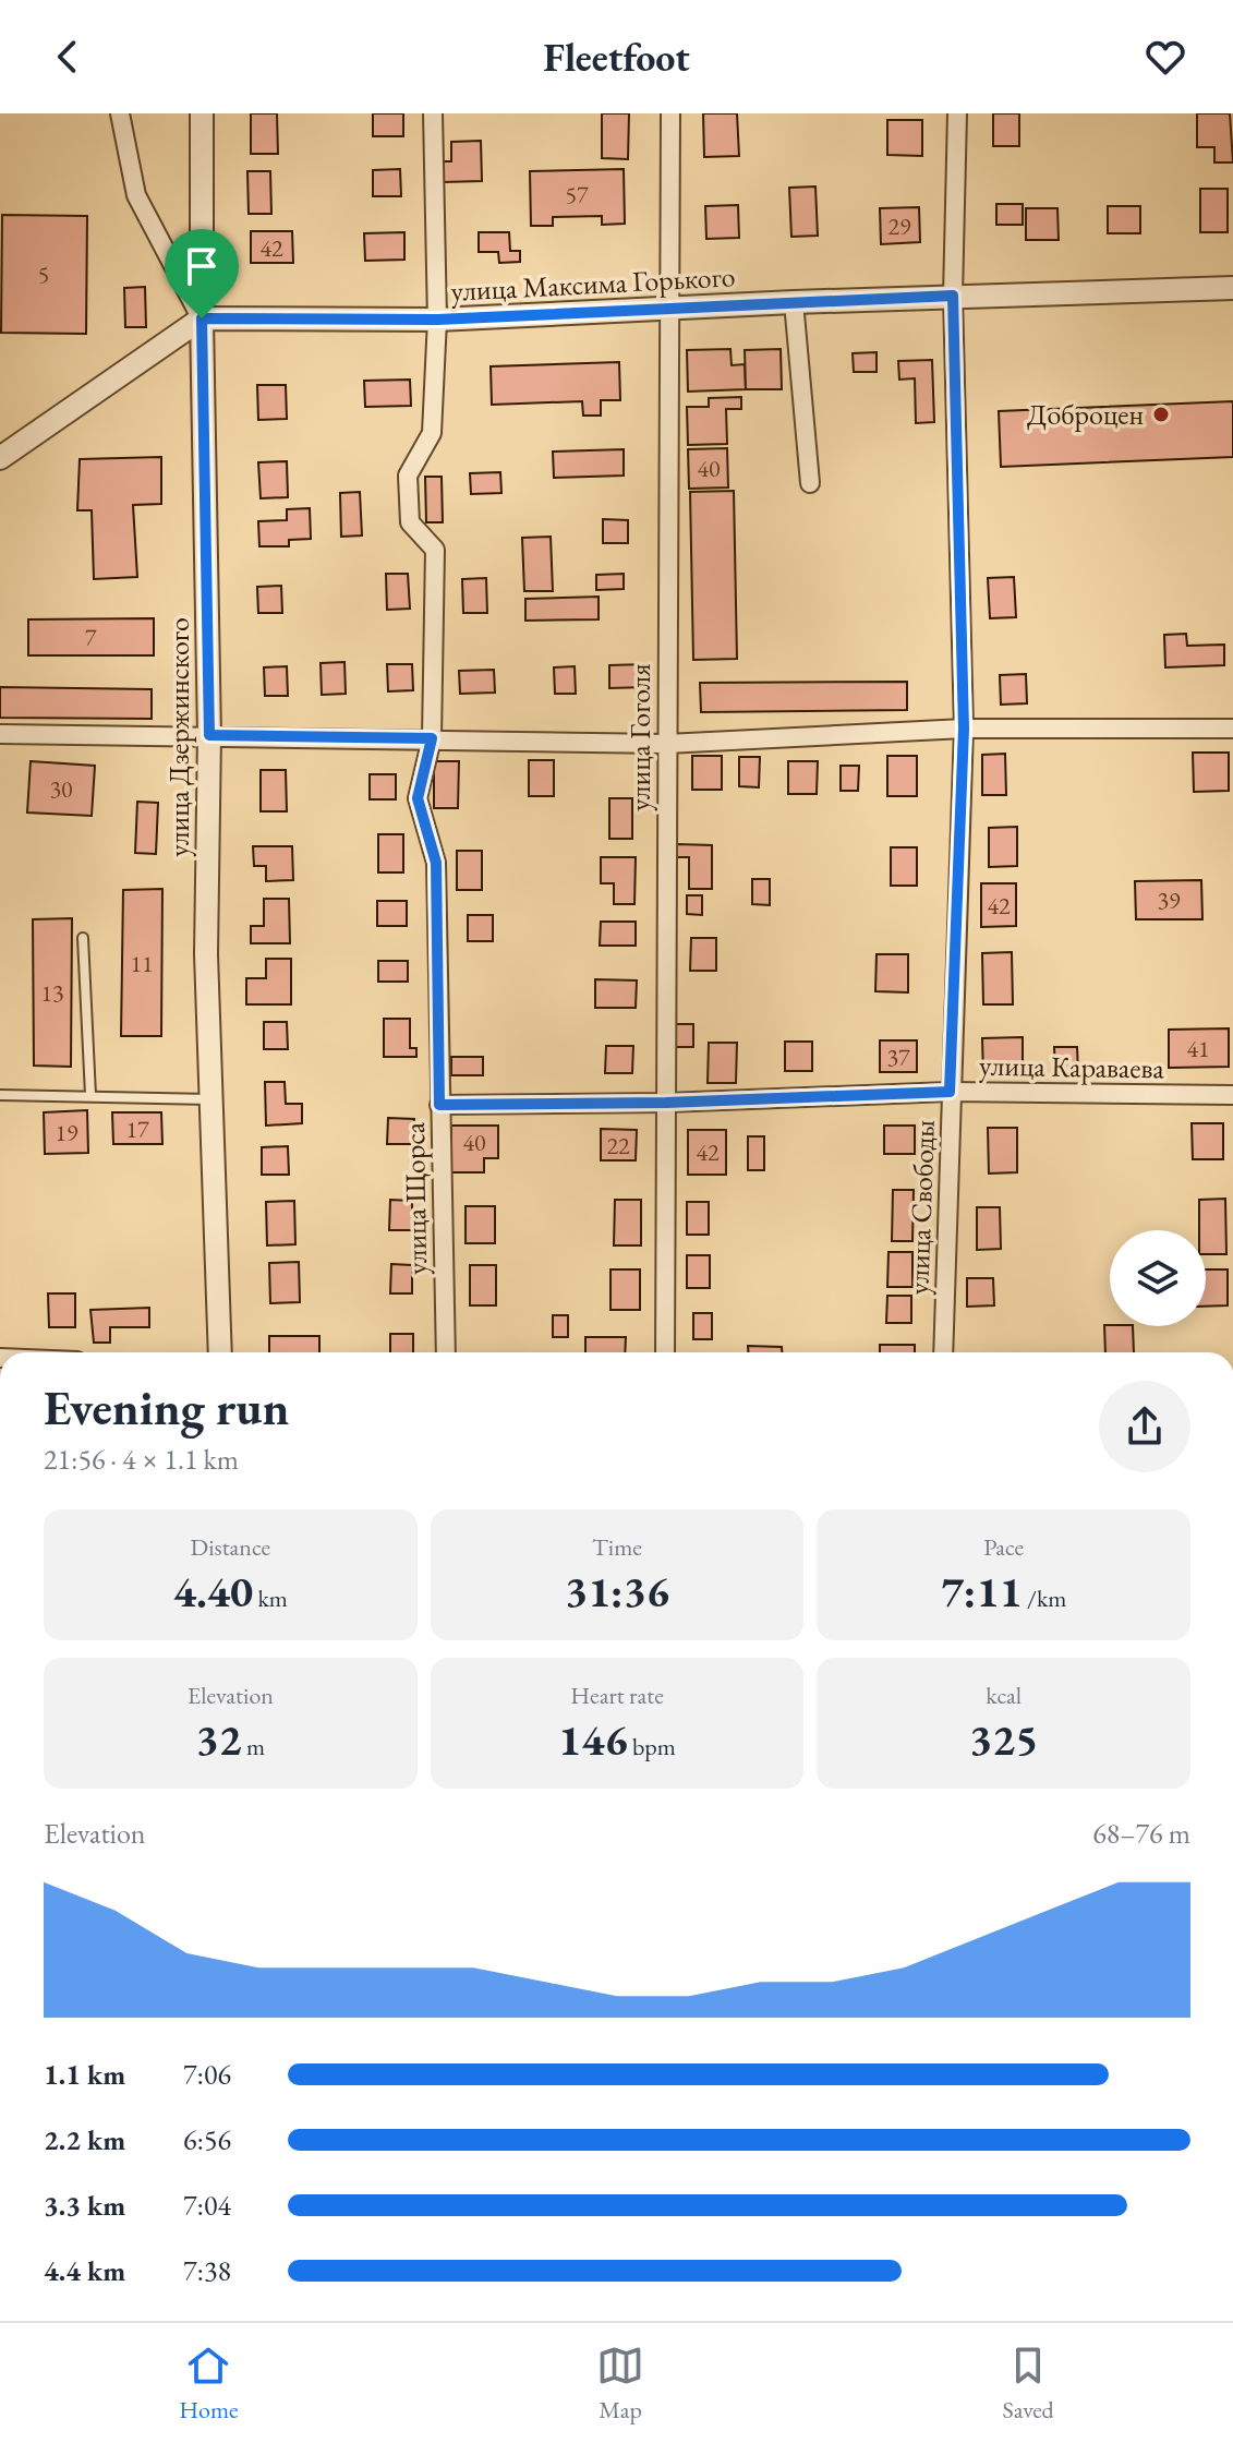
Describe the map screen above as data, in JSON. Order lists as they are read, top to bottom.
{
  "streets": {
    "street": [
      "улица Максима Горького",
      "улица Дзержинского",
      "улица Гоголя",
      "улица Караваева",
      "улица Щорса",
      "улица Свободы"
    ]
  },
  "crossings": [
    ["улица Максима Горького", "улица Дзержинского"],
    ["улица Максима Горького", "улица Гоголя"],
    ["улица Максима Горького", "улица Щорса"],
    ["улица Максима Горького", "улица Свободы"],
    ["улица Гоголя", "улица Караваева"],
    ["улица Караваева", "улица Щорса"],
    ["улица Караваева", "улица Свободы"]
  ],
  "places": ["Доброцен"],
  "house_numbers": [
    "57",
    "29",
    "42",
    "5",
    "40",
    "7",
    "30",
    "39",
    "42",
    "11",
    "13",
    "41",
    "37",
    "17",
    "19",
    "40",
    "22",
    "42"
  ],
  "page": {
    "header": "Fleetfoot",
    "heading": ["Evening run", "21:56 · 4 × 1.1 km"],
    "stats": [
      ["Distance", "4.40 km"],
      ["Time", "31:36"],
      ["Pace", "7:11 /km"],
      ["Elevation", "32 m"],
      ["Heart rate", "146 bpm"],
      ["kcal", "325"]
    ],
    "chart": ["Elevation", "68–76 m"],
    "list": [
      {
        "name": "1.1 km",
        "note": "7:06"
      },
      {
        "name": "2.2 km",
        "note": "6:56"
      },
      {
        "name": "3.3 km",
        "note": "7:04"
      },
      {
        "name": "4.4 km",
        "note": "7:38"
      }
    ],
    "tabs": ["Home", "Map", "Saved"]
  }
}
